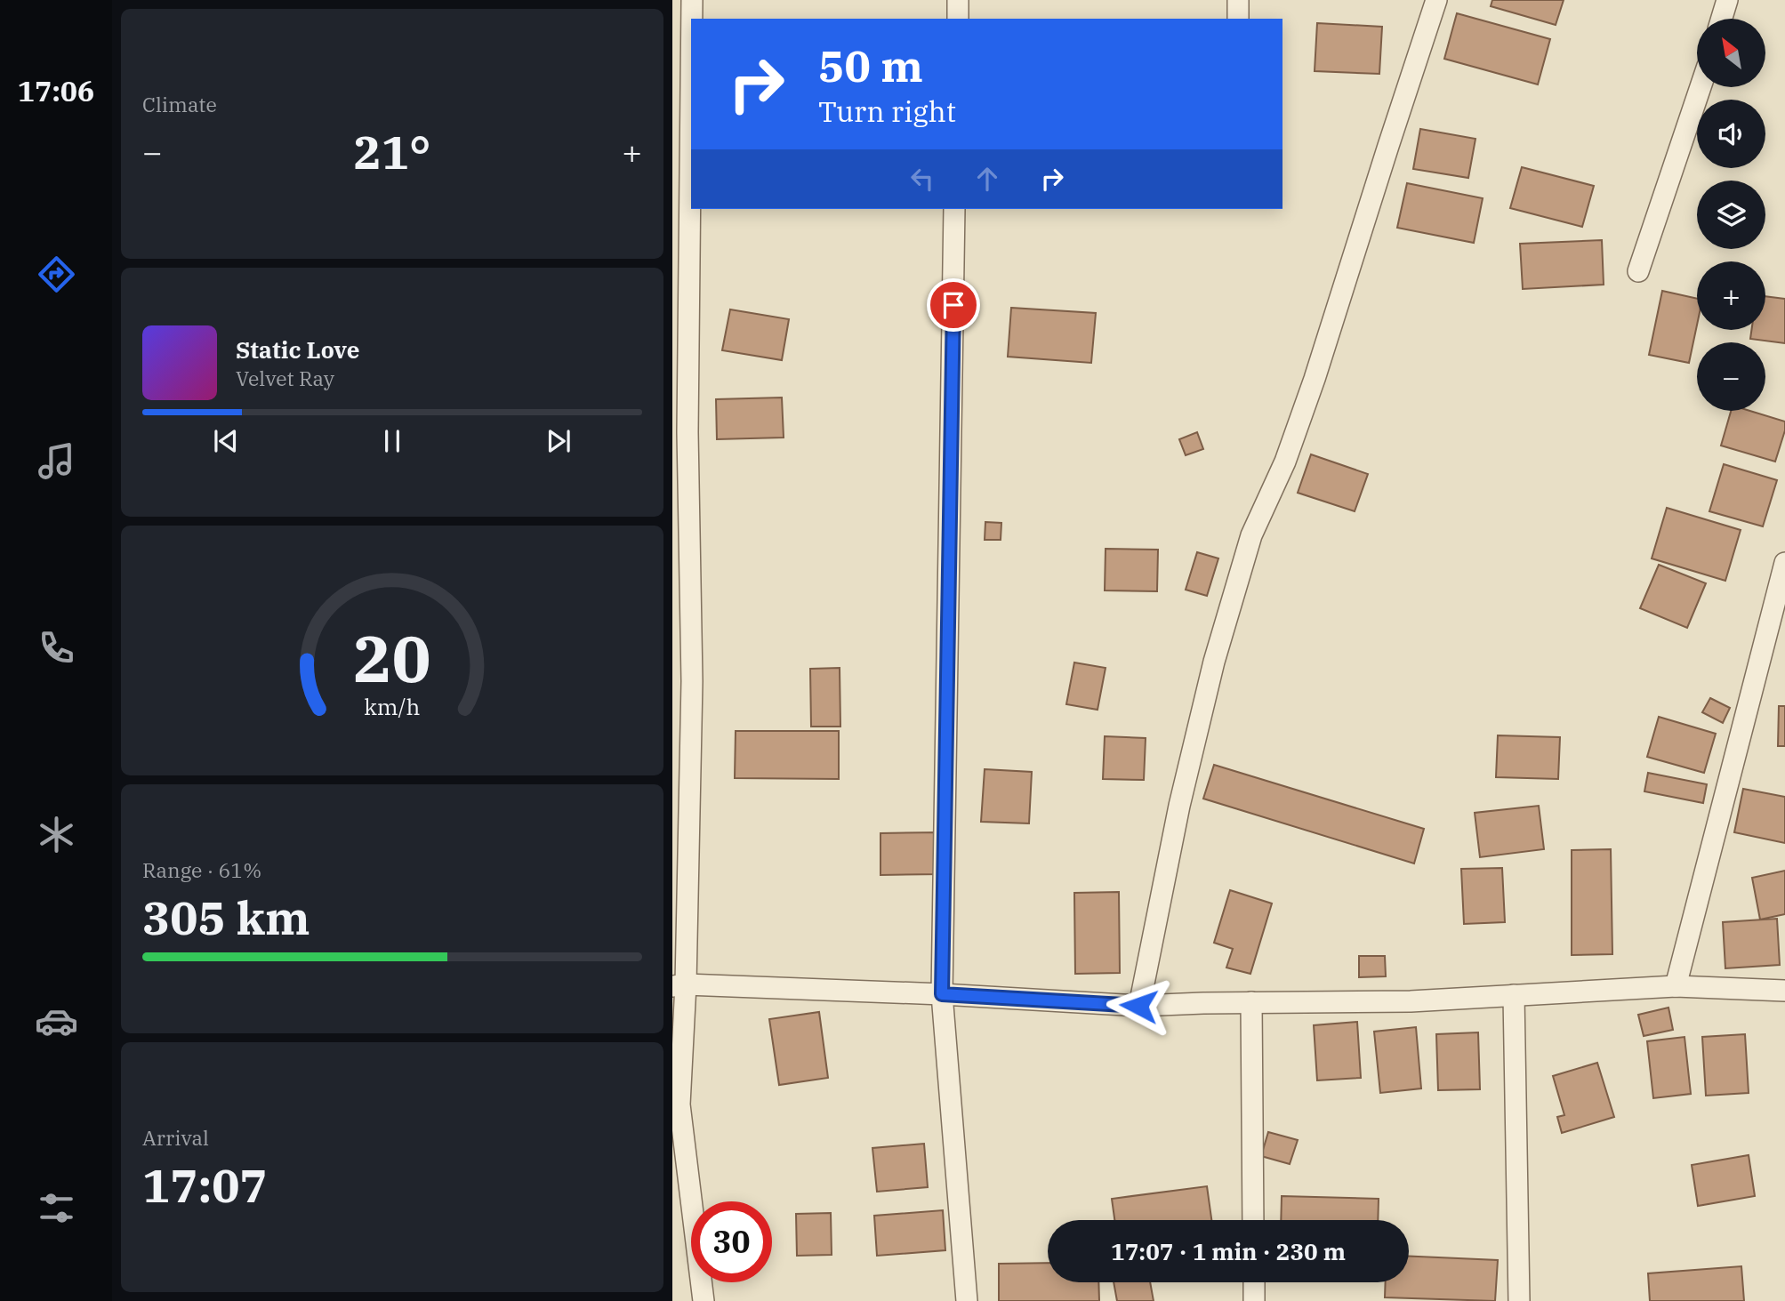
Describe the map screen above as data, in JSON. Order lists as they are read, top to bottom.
{
  "north": "top left",
  "page": {
    "tabs": "17:06",
    "tile": [
      "Climate",
      ["Range · 61%", "305 km"],
      ["Arrival", "17:07"]
    ],
    "map_buttons": ["+", "−"],
    "turn": ["50 m", "Turn right"],
    "heat": ["−", "21°", "+"],
    "song": ["Static Love", "Velvet Ray"],
    "limit": "30",
    "trip": "17:07 · 1 min · 230 m",
    "gauge": ["20", "km/h"]
  }
}
